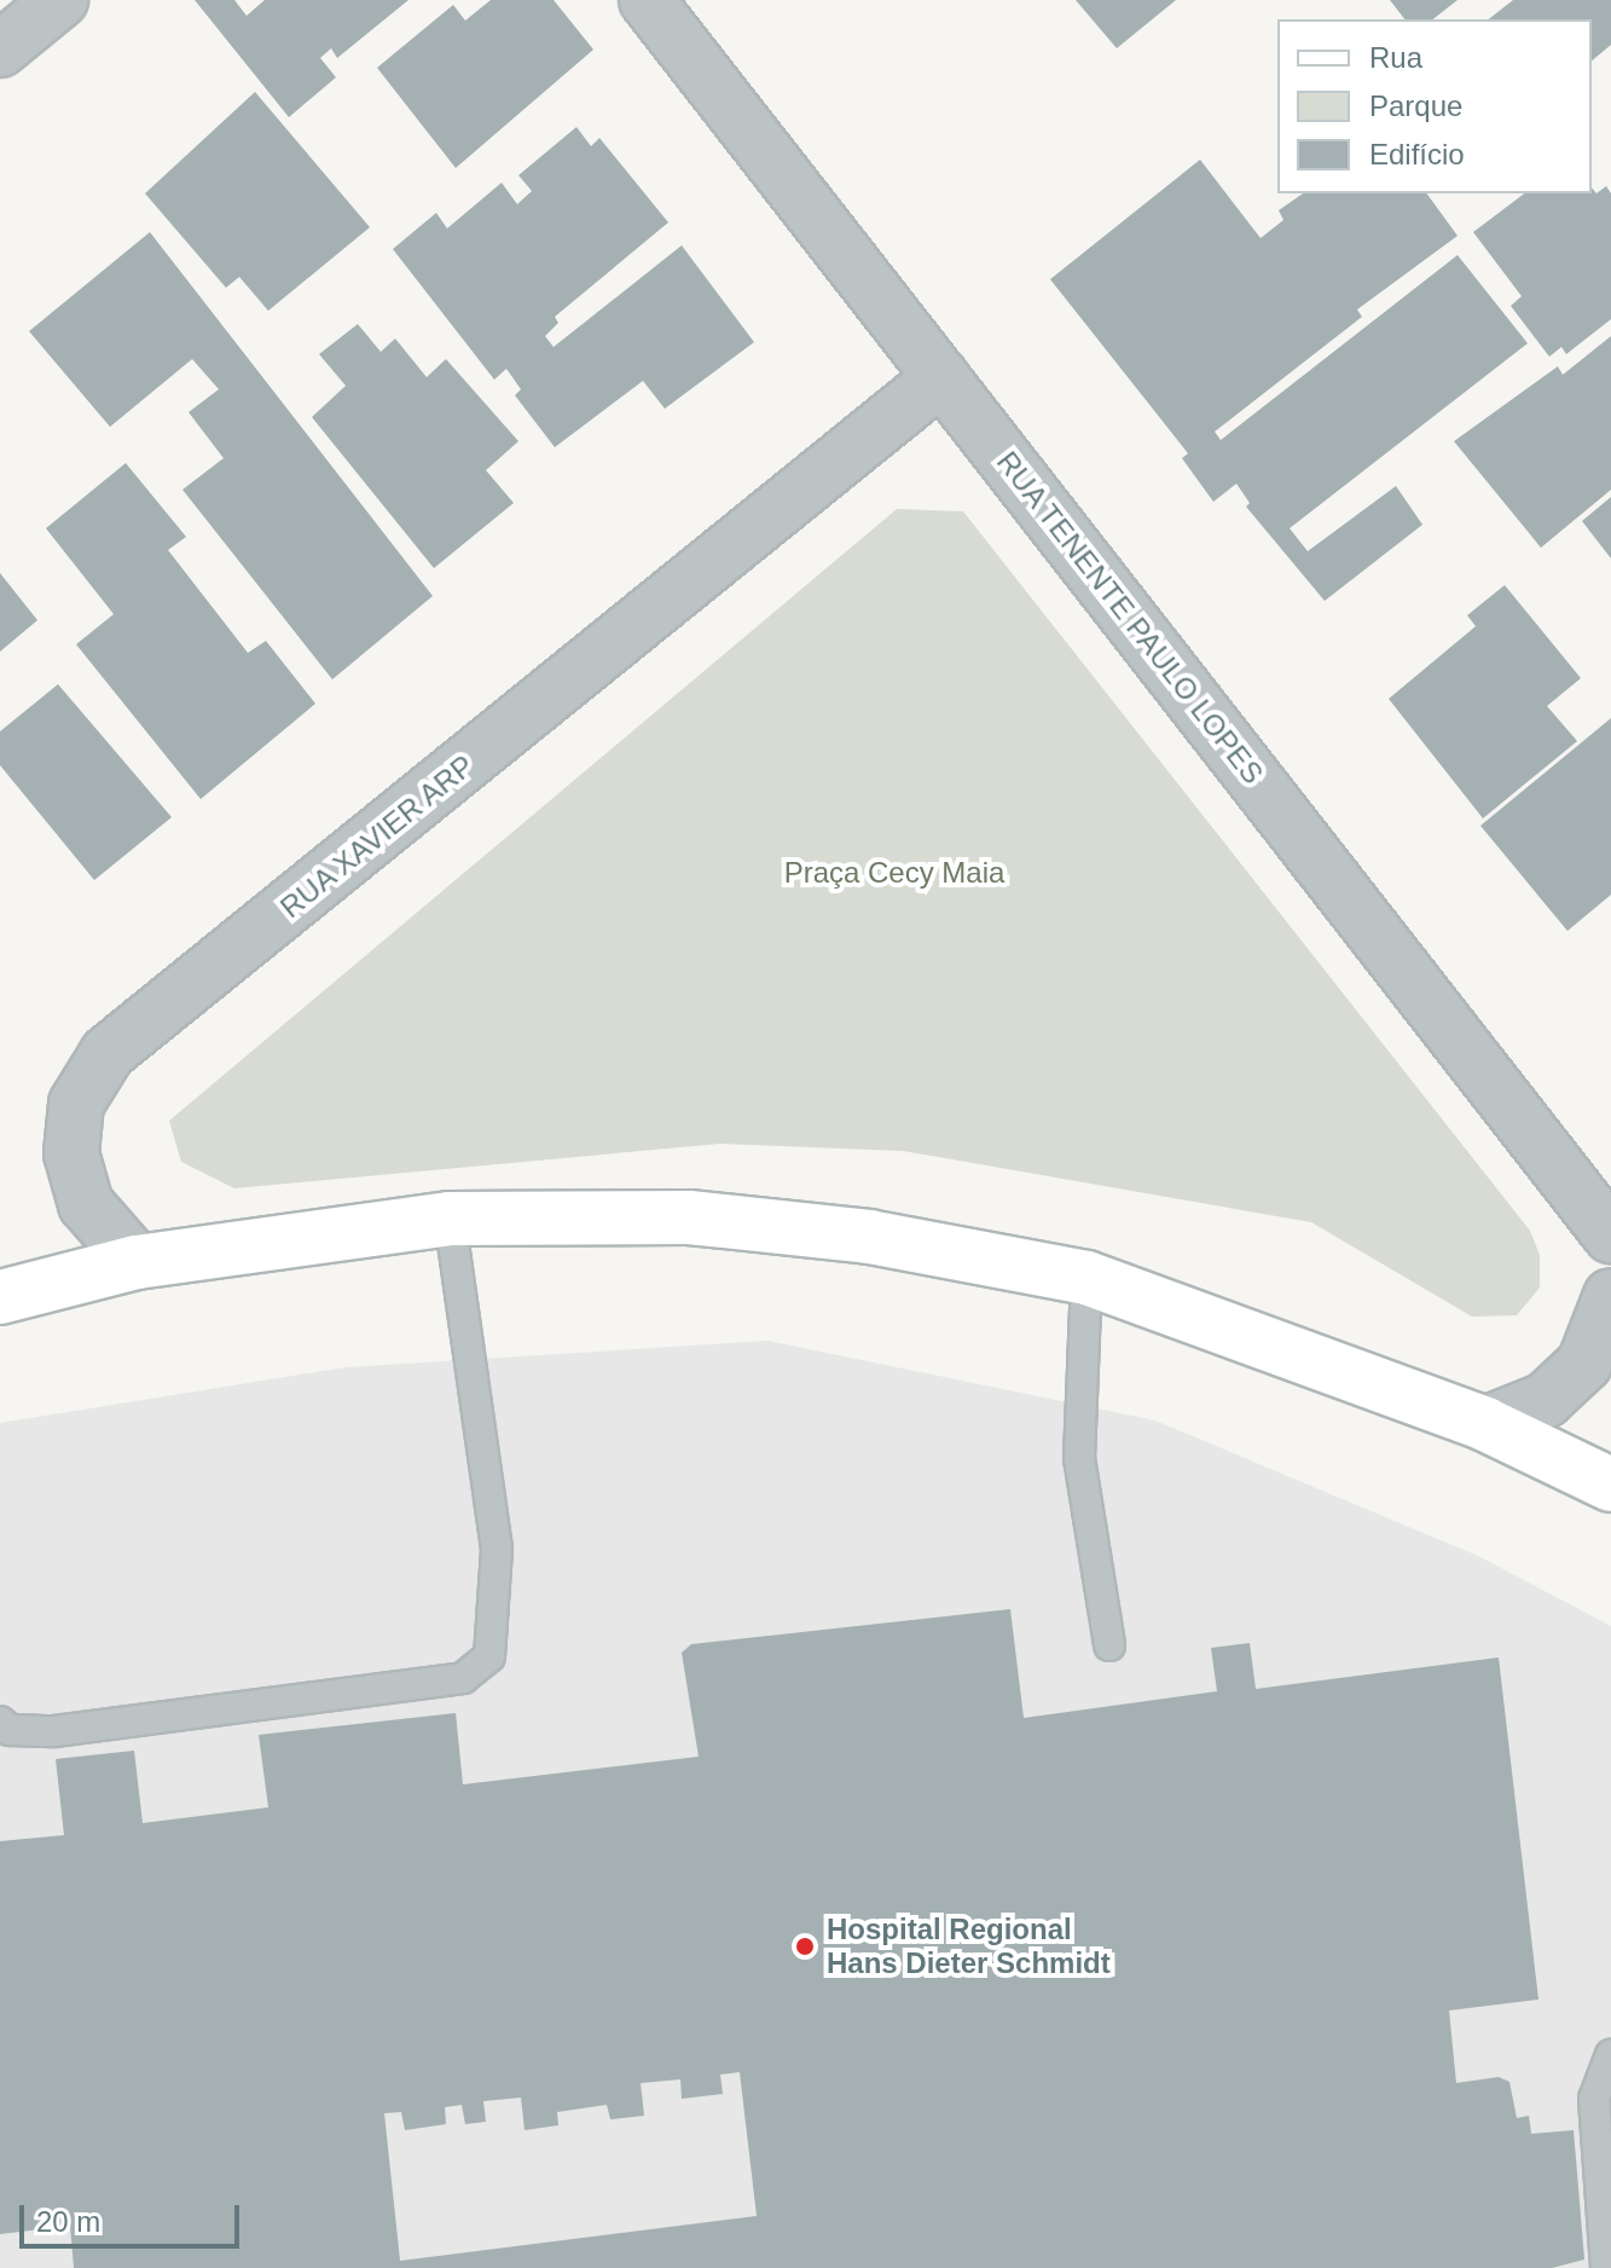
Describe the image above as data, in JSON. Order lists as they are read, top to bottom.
{
  "streets": {
    "street": ["RUA TENENTE PAULO LOPES", "RUA XAVIER ARP"]
  },
  "crossings": [
    ["RUA TENENTE PAULO LOPES", "RUA XAVIER ARP"]
  ],
  "parks": ["Praça Cecy Maia"],
  "places": ["Hospital Regional Hans Dieter Schmidt"],
  "legend": ["Rua", "Parque", "Edifício"],
  "scale_bar": "20 m"
}
